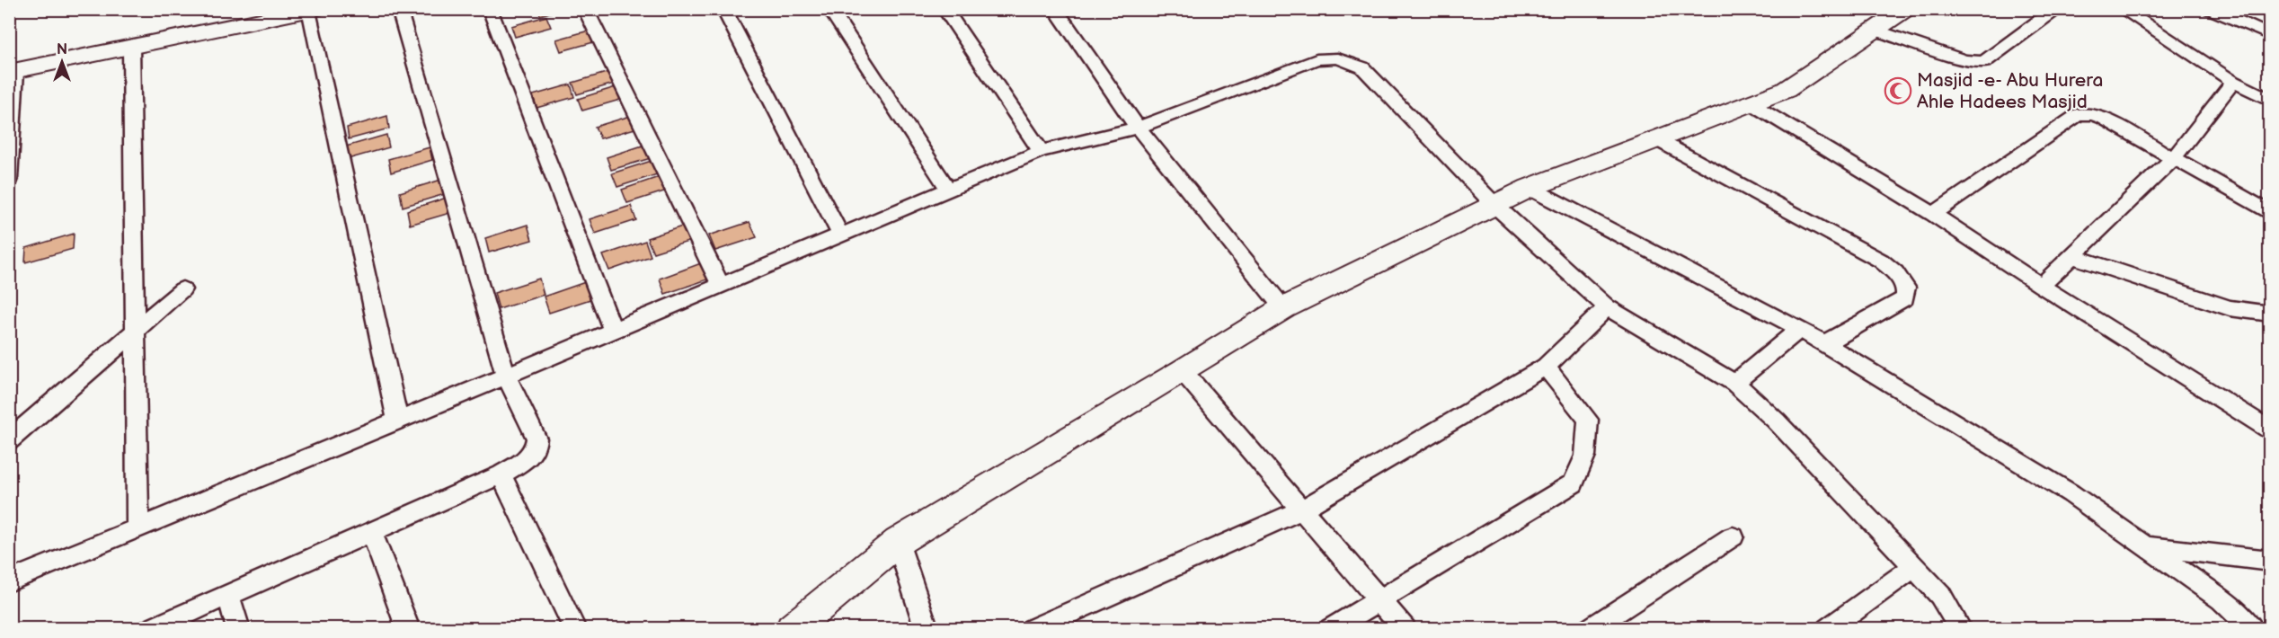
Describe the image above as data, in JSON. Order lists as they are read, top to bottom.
{
  "places": {
    "mosque": ["Masjid -e- Abu Hurera Ahle Hadees Masjid"]
  },
  "north": "top"
}
